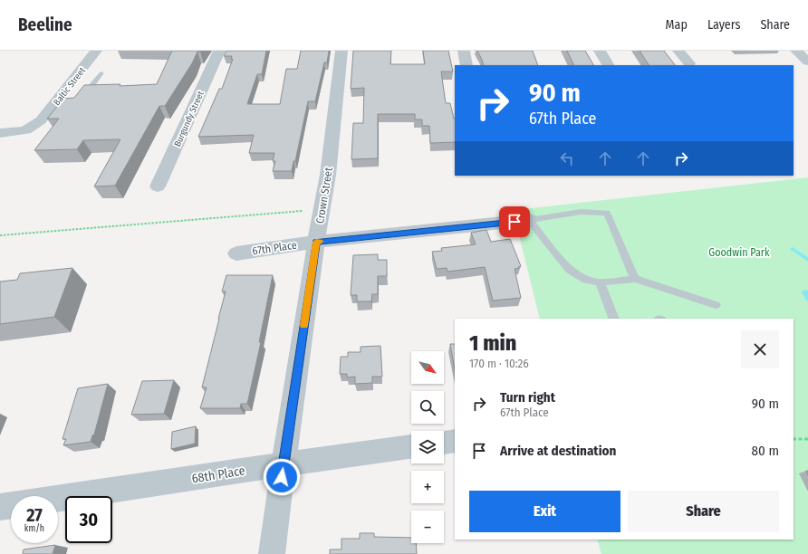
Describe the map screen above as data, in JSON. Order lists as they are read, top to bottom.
{
  "streets": {
    "street": [
      "Baltic Street",
      "Burgundy Street",
      "Crown Street",
      "67th Place",
      "68th Place"
    ]
  },
  "crossings": [
    ["Crown Street", "67th Place"],
    ["Crown Street", "68th Place"]
  ],
  "parks": ["Goodwin Park"],
  "north": "bottom right",
  "page": {
    "header": "Beeline",
    "nav": ["Map", "Layers", "Share"],
    "turn": ["90 m", "67th Place"],
    "heading": ["1 min", "170 m · 10:26"],
    "map_buttons": ["+", "−"],
    "list": [
      {
        "name": "Turn right",
        "note": "67th Place",
        "value": "90 m"
      },
      {
        "name": "Arrive at destination",
        "value": "80 m"
      }
    ],
    "buttons": ["Exit", "Share"],
    "speed": "27 km/h",
    "limit": "30"
  }
}
